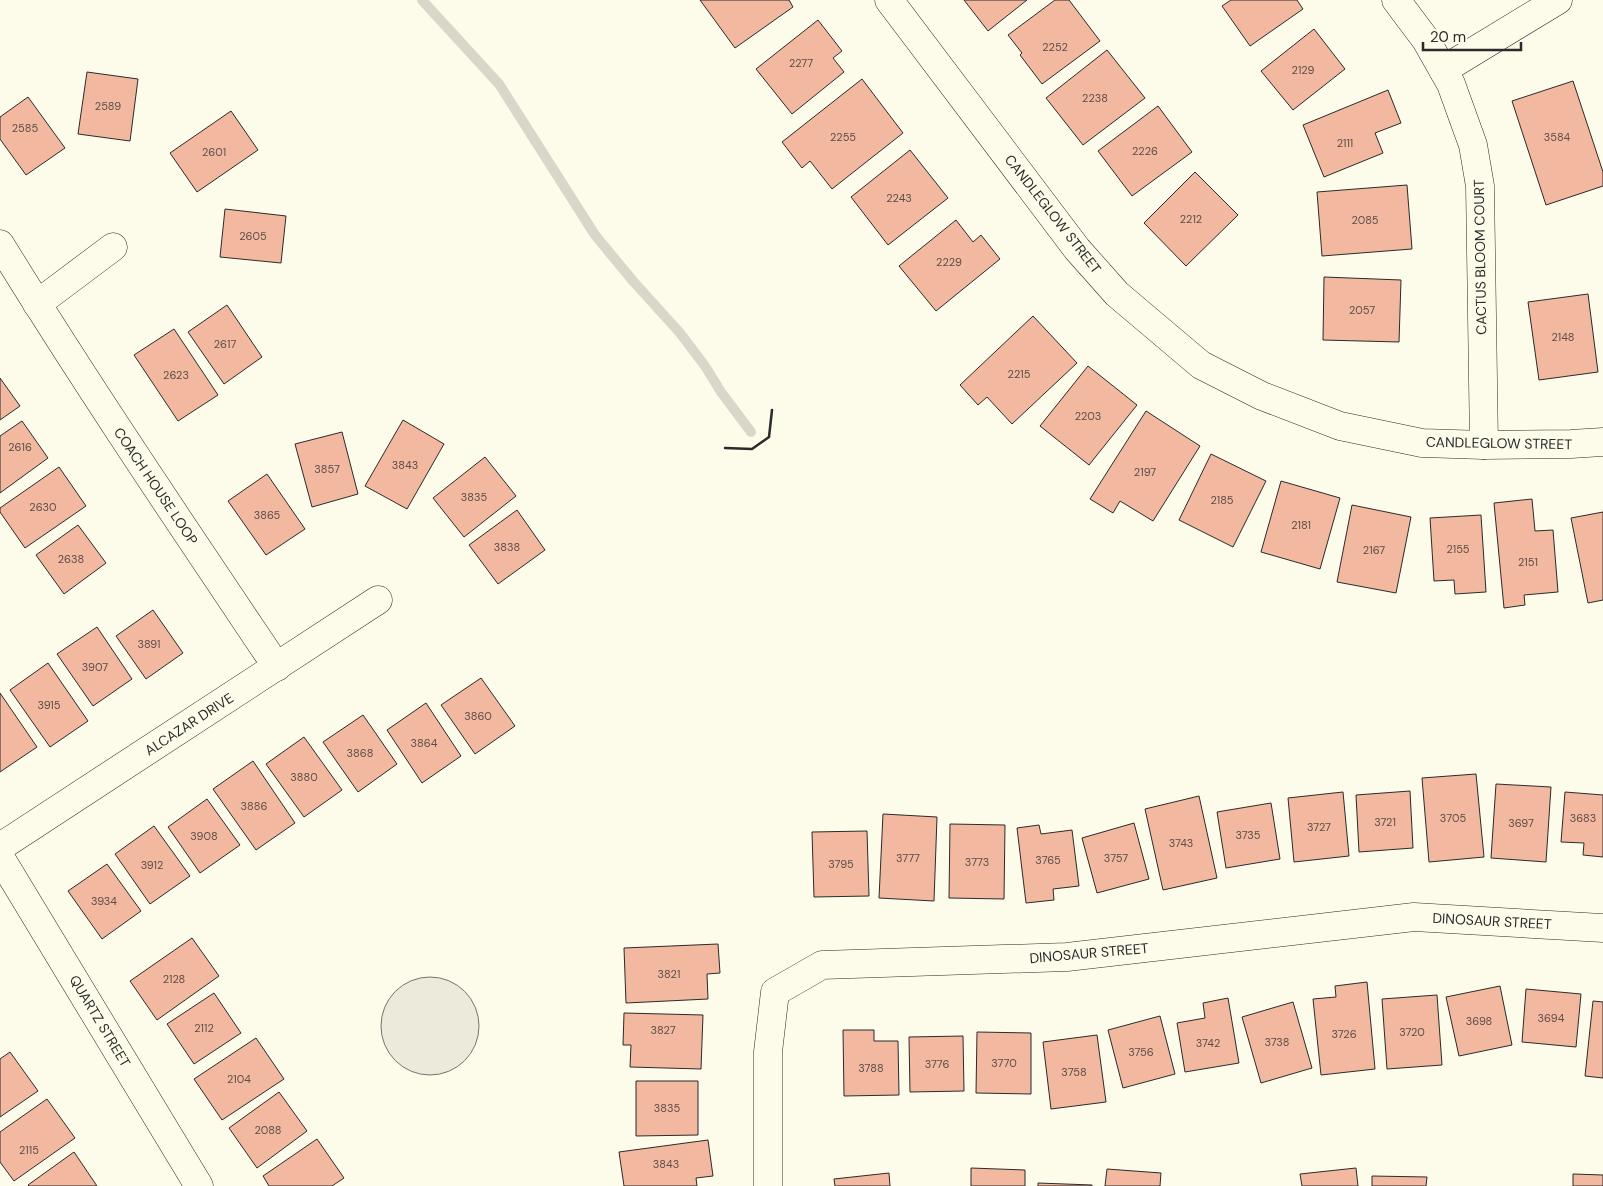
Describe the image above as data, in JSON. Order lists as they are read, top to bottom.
{
  "streets": {
    "street": [
      "CANDLEGLOW STREET",
      "CACTUS BLOOM COURT",
      "COACH HOUSE LOOP",
      "ALCAZAR DRIVE",
      "DINOSAUR STREET",
      "QUARTZ STREET"
    ]
  },
  "crossings": [
    ["CANDLEGLOW STREET", "CACTUS BLOOM COURT"],
    ["COACH HOUSE LOOP", "ALCAZAR DRIVE"]
  ],
  "house_numbers": [
    "2252",
    "2277",
    "2129",
    "2238",
    "2589",
    "2585",
    "2255",
    "3584",
    "2111",
    "2226",
    "2601",
    "2243",
    "2212",
    "2085",
    "2605",
    "2229",
    "2057",
    "2148",
    "2617",
    "2215",
    "2623",
    "2203",
    "2616",
    "3843",
    "3857",
    "2197",
    "3835",
    "2185",
    "2630",
    "3865",
    "2181",
    "3838",
    "2155",
    "2167",
    "2638",
    "2151",
    "3891",
    "3907",
    "3915",
    "3860",
    "3864",
    "3868",
    "3880",
    "3886",
    "3705",
    "3683",
    "3721",
    "3697",
    "3727",
    "3735",
    "3908",
    "3743",
    "3777",
    "3757",
    "3765",
    "3773",
    "3795",
    "3912",
    "3934",
    "3821",
    "2128",
    "3694",
    "3698",
    "2112",
    "3827",
    "3720",
    "3726",
    "3738",
    "3742",
    "3756",
    "3770",
    "3776",
    "3788",
    "3758",
    "2104",
    "3835",
    "2088",
    "2115",
    "3843"
  ],
  "scale_bar": "20 m"
}
